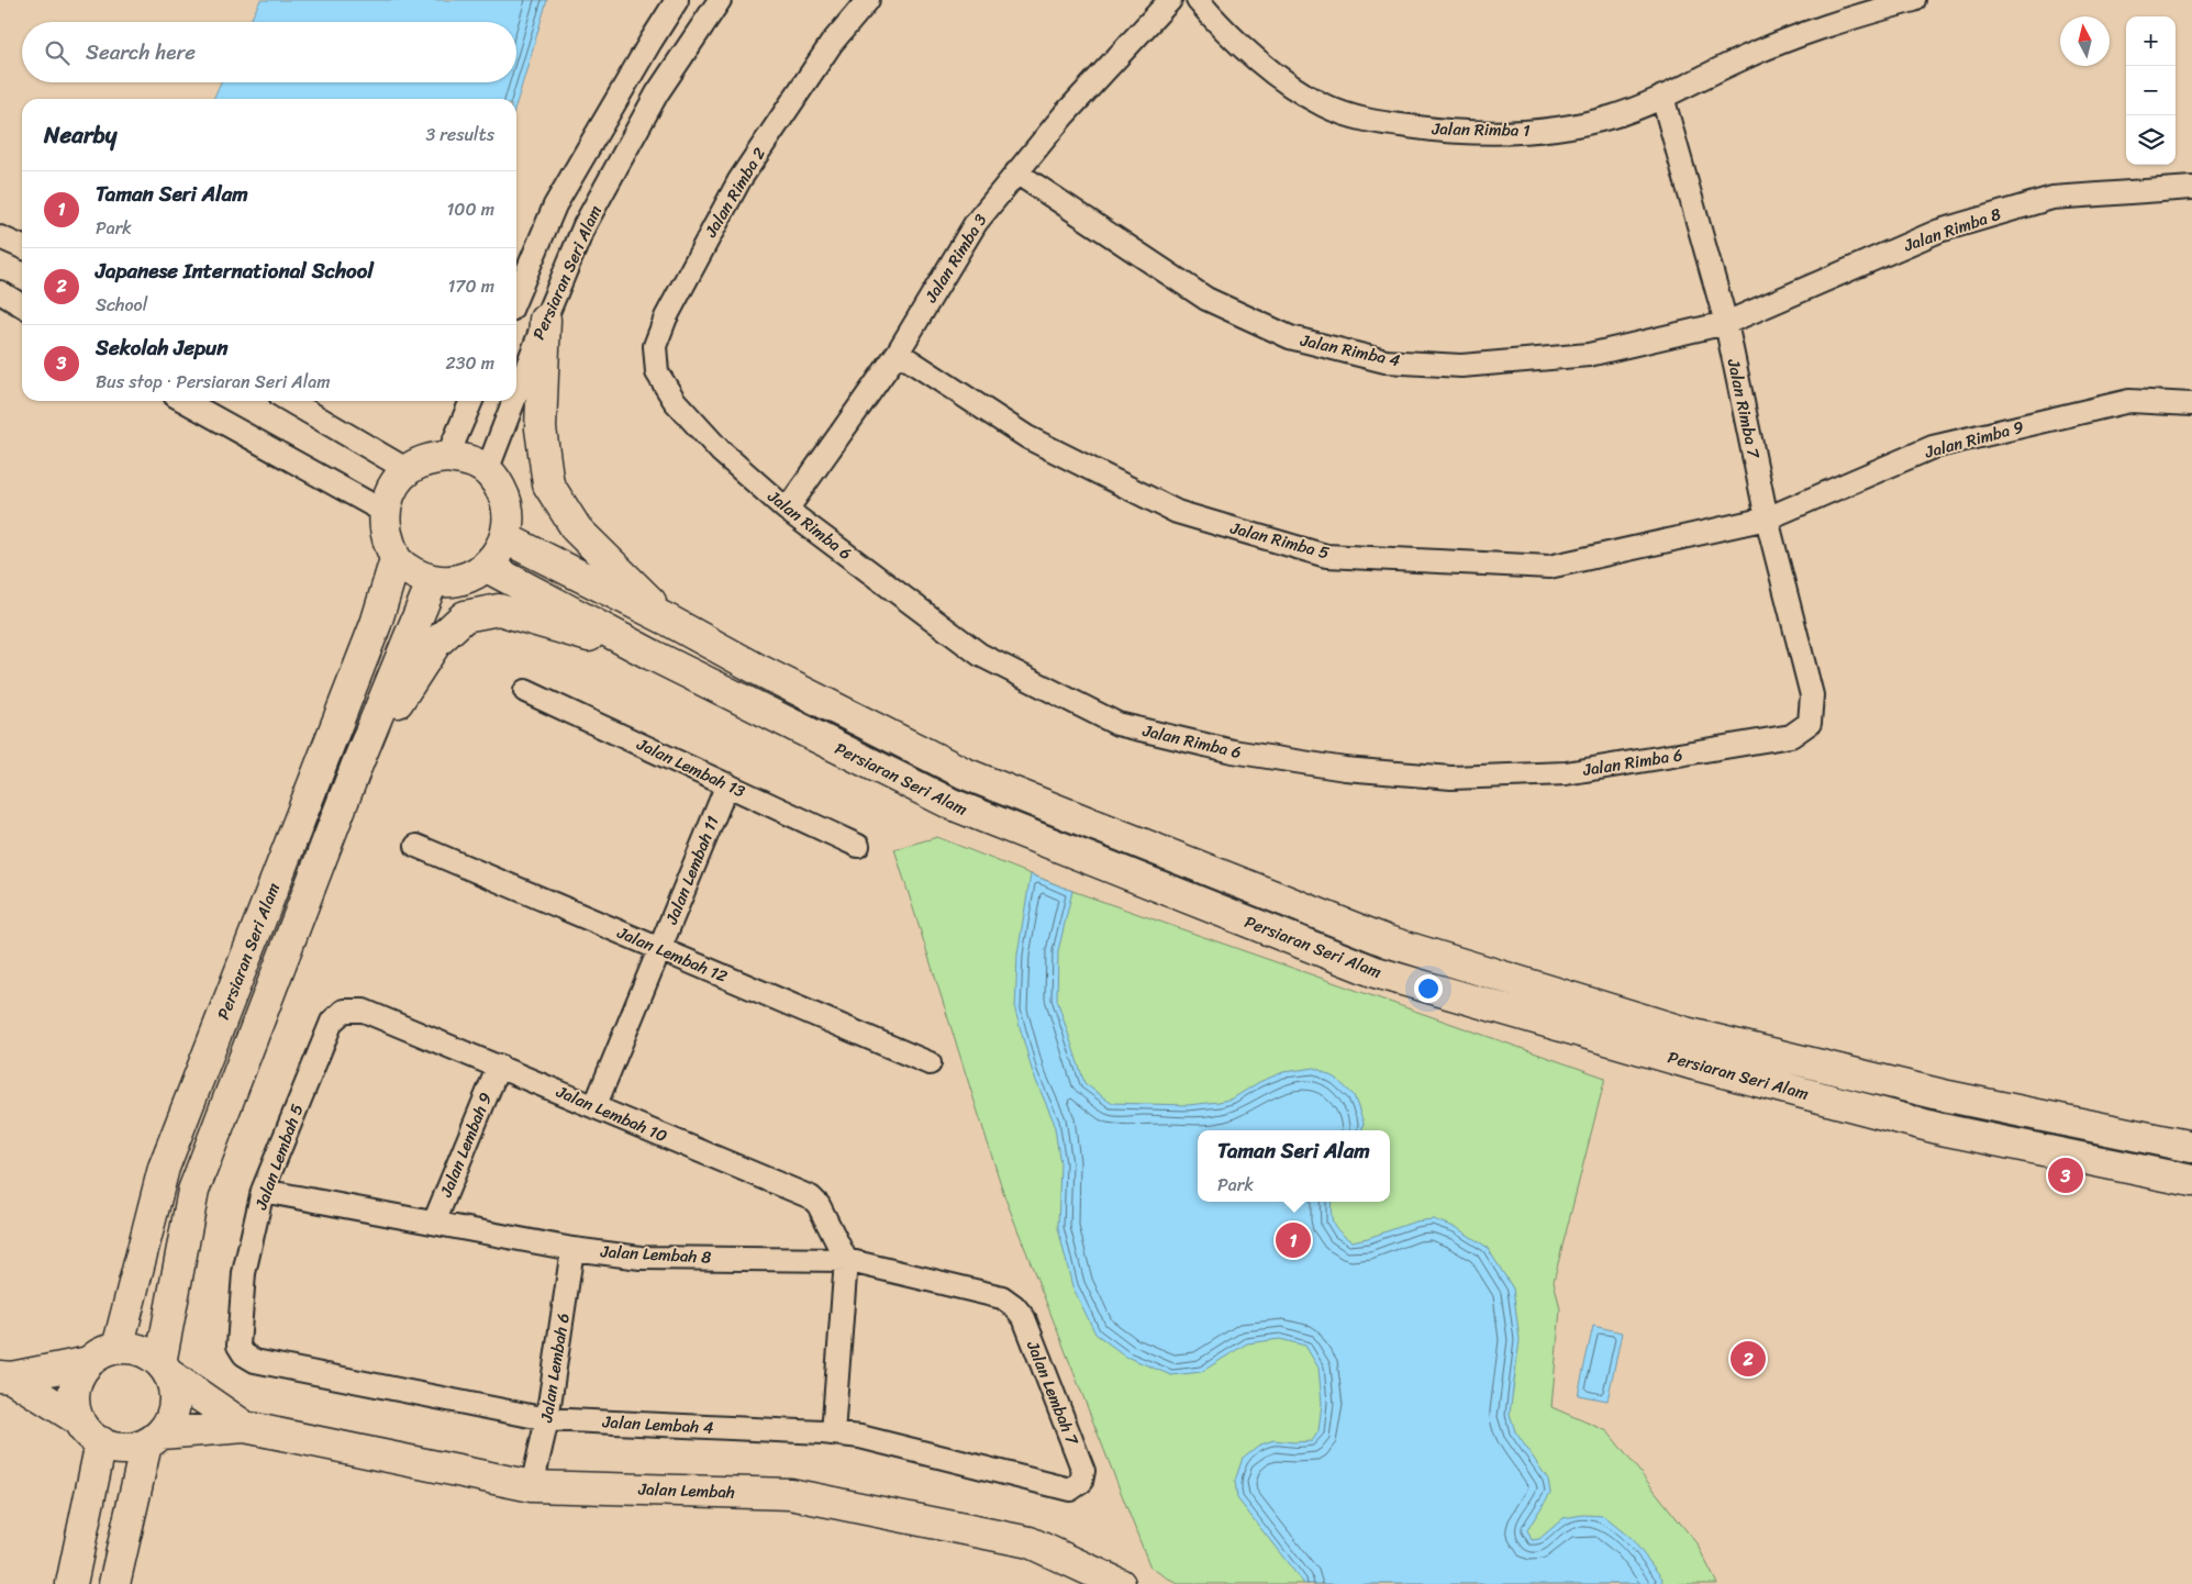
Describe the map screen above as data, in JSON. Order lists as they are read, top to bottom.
{
  "streets": {
    "street": [
      "Jalan Rimba 1",
      "Jalan Rimba 2",
      "Jalan Rimba 8",
      "Jalan Rimba 3",
      "Persiaran Seri Alam",
      "Jalan Rimba 4",
      "Jalan Rimba 7",
      "Jalan Rimba 9",
      "Jalan Rimba 6",
      "Jalan Rimba 5",
      "Jalan Lembah 13",
      "Jalan Lembah 11",
      "Jalan Lembah 12",
      "Jalan Lembah 10",
      "Jalan Lembah 9",
      "Jalan Lembah 5",
      "Jalan Lembah 8",
      "Jalan Lembah 6",
      "Jalan Lembah 7",
      "Jalan Lembah 4",
      "Jalan Lembah"
    ]
  },
  "crossings": [
    ["Jalan Rimba 1", "Jalan Rimba 7"],
    ["Jalan Rimba 2", "Jalan Rimba 6"],
    ["Jalan Rimba 8", "Jalan Rimba 4"],
    ["Jalan Rimba 8", "Jalan Rimba 7"],
    ["Jalan Rimba 3", "Jalan Rimba 4"],
    ["Jalan Rimba 3", "Jalan Rimba 6"],
    ["Jalan Rimba 3", "Jalan Rimba 5"],
    ["Persiaran Seri Alam", "Jalan Lembah"],
    ["Jalan Rimba 4", "Jalan Rimba 7"],
    ["Jalan Rimba 7", "Jalan Rimba 9"],
    ["Jalan Rimba 7", "Jalan Rimba 6"],
    ["Jalan Rimba 7", "Jalan Rimba 5"],
    ["Jalan Rimba 9", "Jalan Rimba 5"],
    ["Jalan Lembah 13", "Jalan Lembah 11"],
    ["Jalan Lembah 11", "Jalan Lembah 12"],
    ["Jalan Lembah 11", "Jalan Lembah 10"],
    ["Jalan Lembah 10", "Jalan Lembah 9"],
    ["Jalan Lembah 10", "Jalan Lembah 5"],
    ["Jalan Lembah 10", "Jalan Lembah 8"],
    ["Jalan Lembah 9", "Jalan Lembah 8"],
    ["Jalan Lembah 5", "Jalan Lembah 8"],
    ["Jalan Lembah 5", "Jalan Lembah 4"],
    ["Jalan Lembah 8", "Jalan Lembah 6"],
    ["Jalan Lembah 8", "Jalan Lembah 7"],
    ["Jalan Lembah 6", "Jalan Lembah 4"],
    ["Jalan Lembah 6", "Jalan Lembah"],
    ["Jalan Lembah 7", "Jalan Lembah 4"]
  ],
  "north": "top",
  "page": {
    "map_buttons": ["+", "−"],
    "search": "Search here",
    "heading": ["Nearby", "3 results"],
    "list": [
      {
        "mark": "1",
        "name": "Taman Seri Alam",
        "note": "Park",
        "value": "100 m"
      },
      {
        "mark": "2",
        "name": "Japanese International School",
        "note": "School",
        "value": "170 m"
      },
      {
        "mark": "3",
        "name": "Sekolah Jepun",
        "note": "Bus stop · Persiaran Seri Alam",
        "value": "230 m"
      }
    ],
    "popup": ["Taman Seri Alam", "Park"],
    "pins": ["3", "1", "2"]
  }
}
